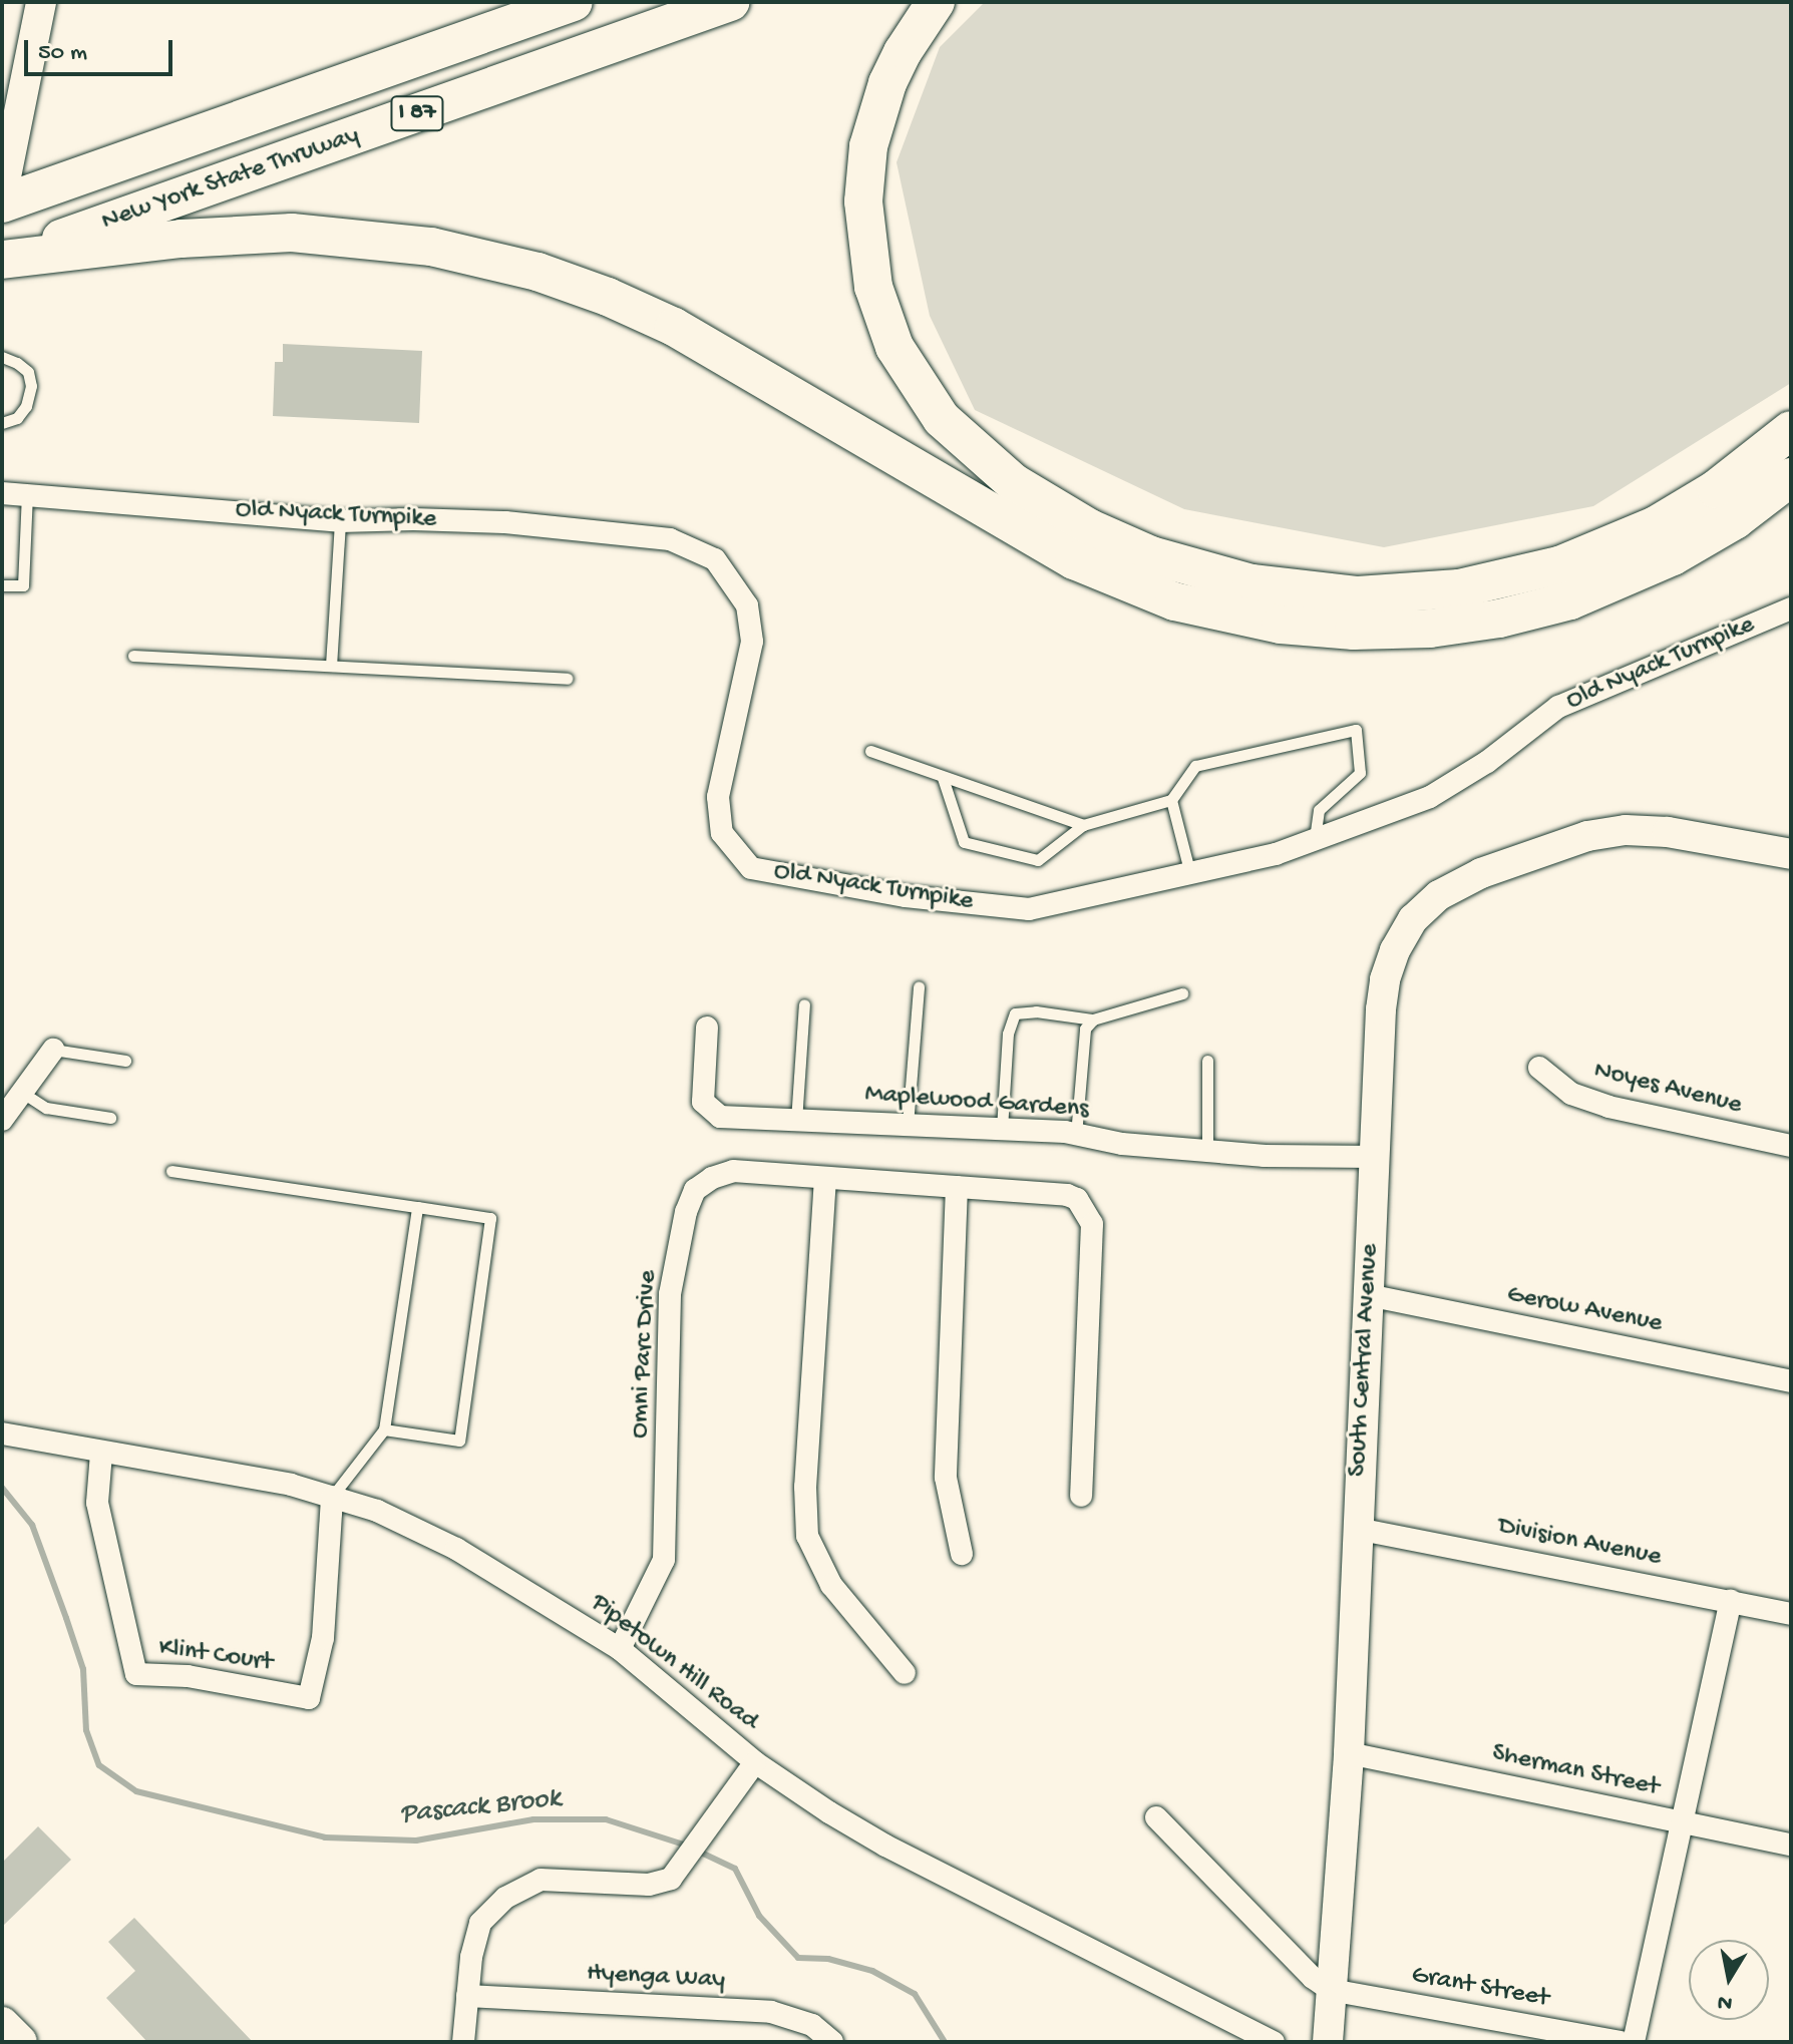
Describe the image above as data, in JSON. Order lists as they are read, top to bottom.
{
  "streets": {
    "highway": ["I 87", "New York State Thruway"],
    "street": [
      "Old Nyack Turnpike",
      "Noyes Avenue",
      "Maplewood Gardens",
      "Gerow Avenue",
      "Omni Parc Drive",
      "South Central Avenue",
      "Division Avenue",
      "Klint Court",
      "Pipetown Hill Road",
      "Sherman Street",
      "Hyenga Way",
      "Grant Street"
    ]
  },
  "crossings": [
    ["Maplewood Gardens", "South Central Avenue"],
    ["Gerow Avenue", "South Central Avenue"],
    ["Omni Parc Drive", "Pipetown Hill Road"],
    ["South Central Avenue", "Division Avenue"],
    ["South Central Avenue", "Sherman Street"],
    ["South Central Avenue", "Grant Street"],
    ["Klint Court", "Pipetown Hill Road"]
  ],
  "water": ["Pascack Brook"],
  "scale_bar": "50 m",
  "north": "bottom"
}
